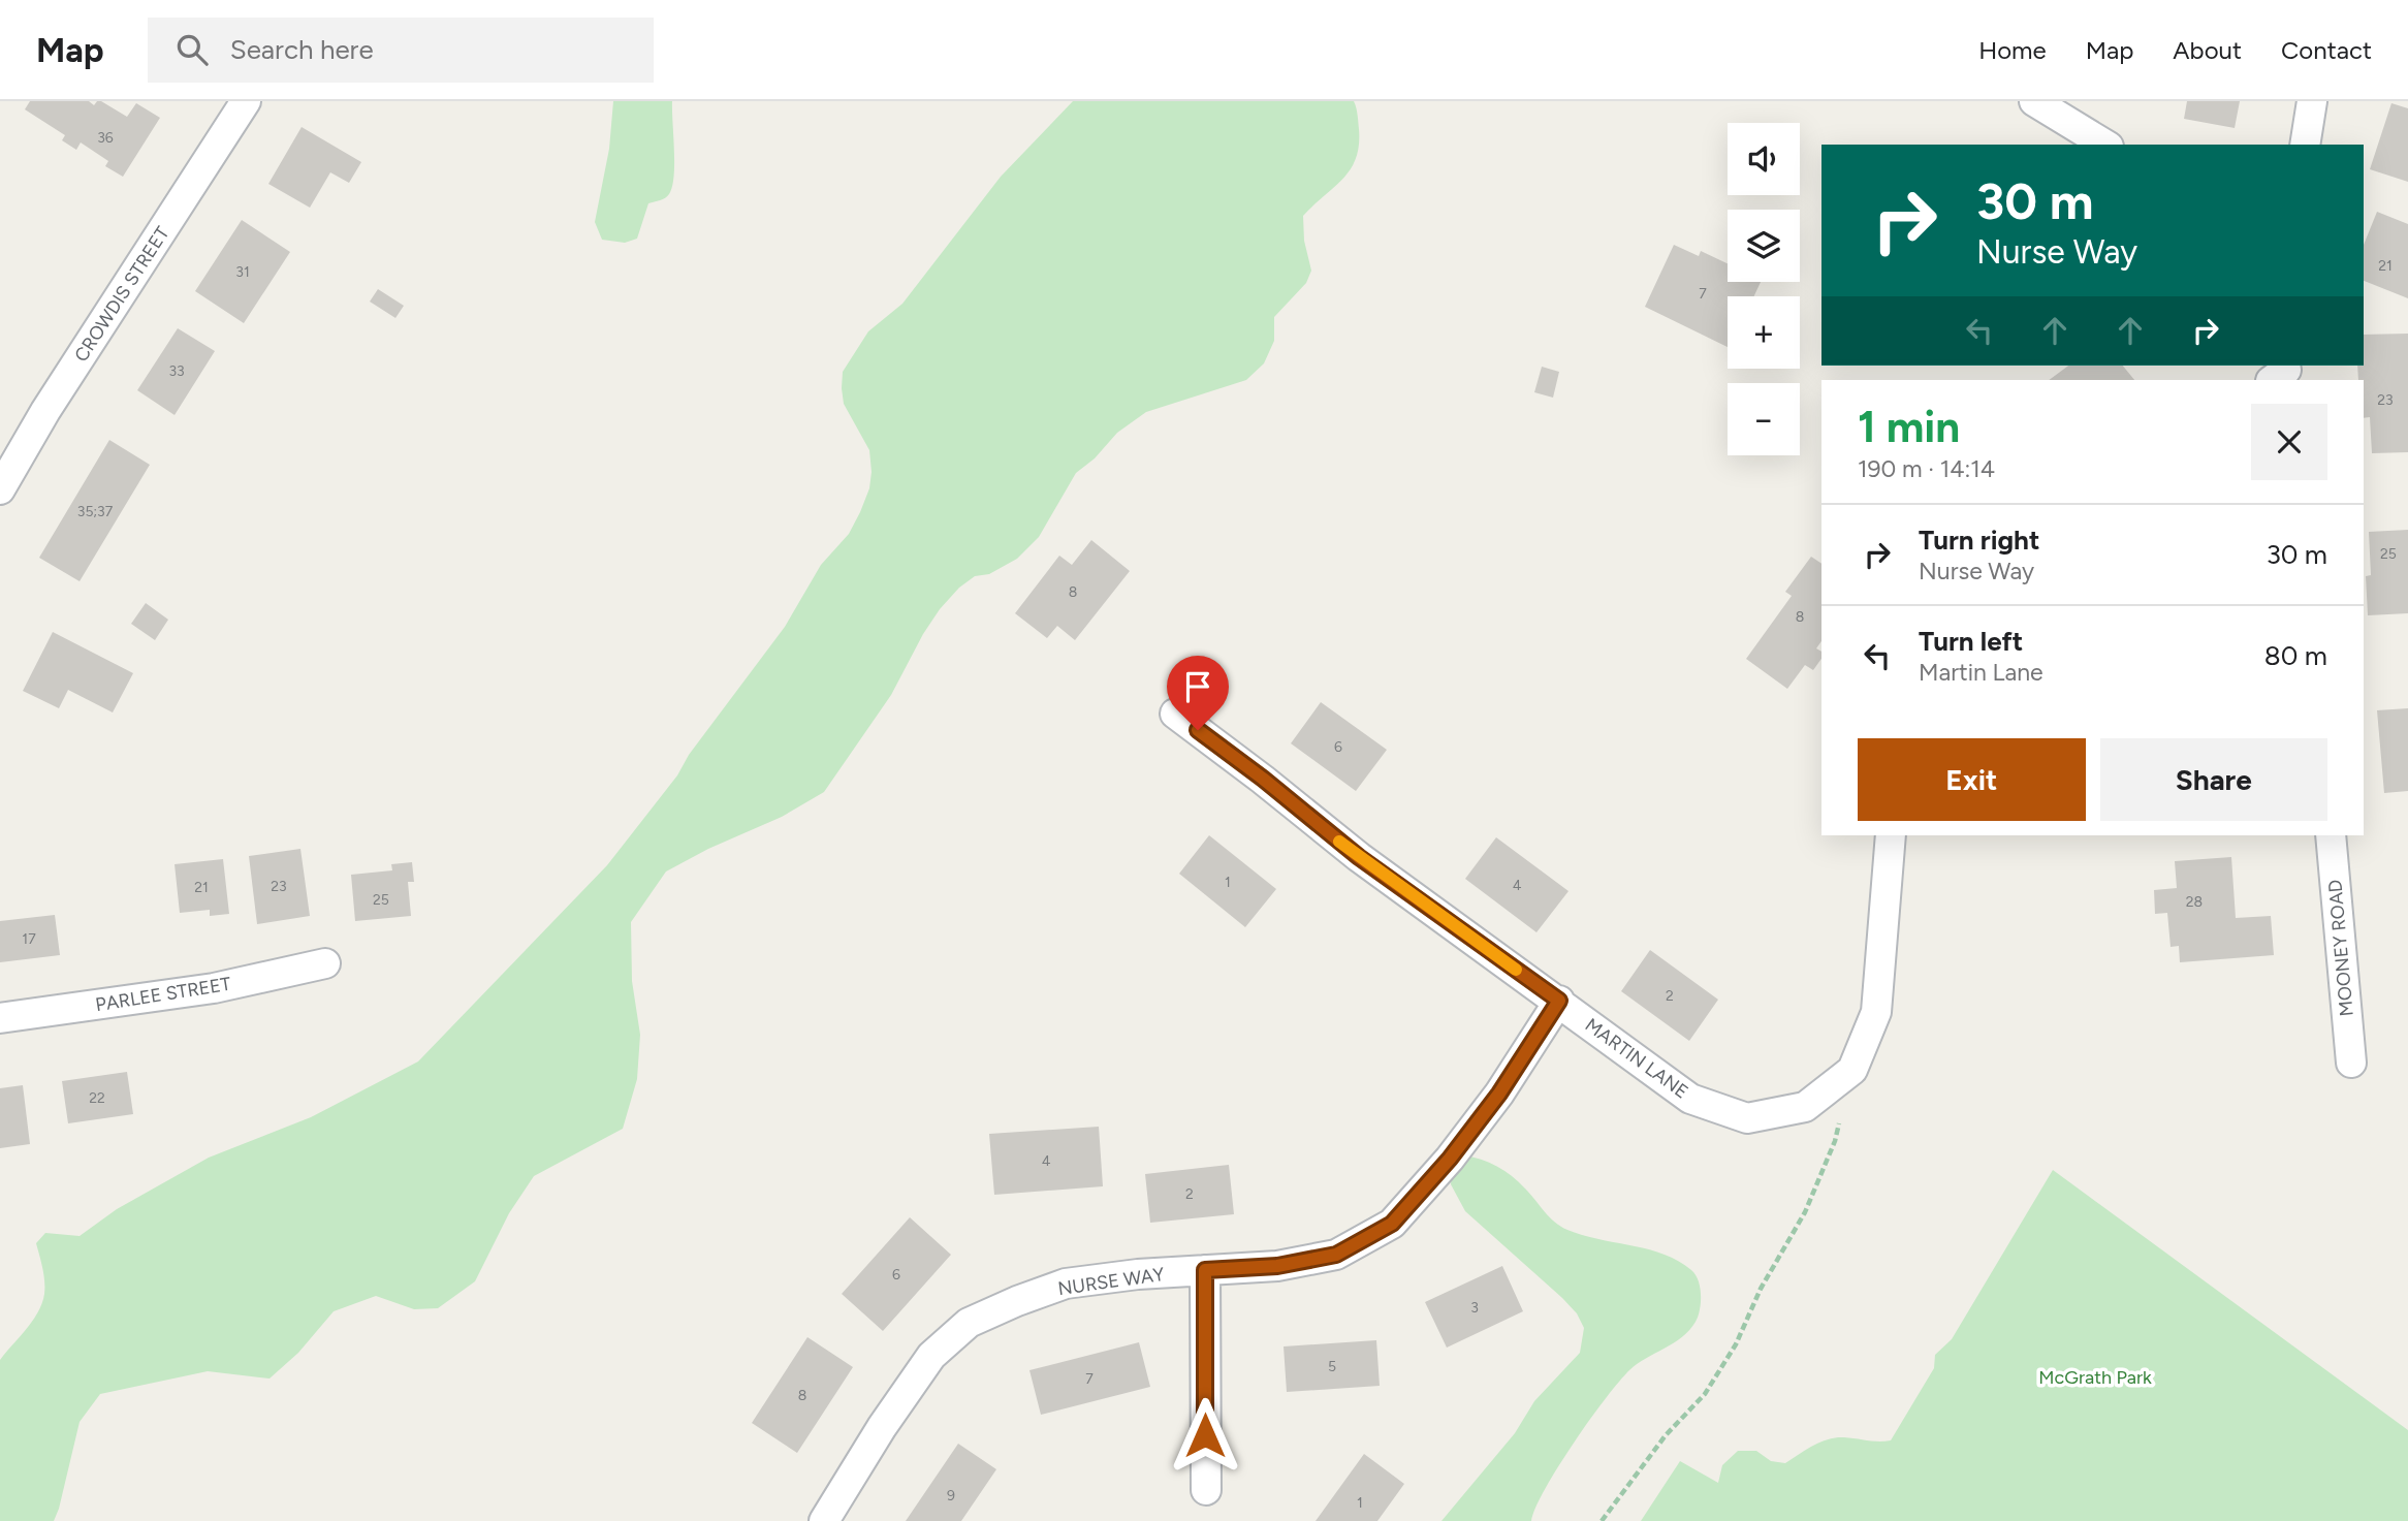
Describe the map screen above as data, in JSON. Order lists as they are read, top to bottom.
{
  "streets": {
    "street": [
      "CROWDIS STREET",
      "MOONEY ROAD",
      "PARLEE STREET",
      "MARTIN LANE",
      "NURSE WAY"
    ]
  },
  "crossings": [
    ["MARTIN LANE", "NURSE WAY"]
  ],
  "parks": ["McGrath Park"],
  "house_numbers": [
    "36",
    "21",
    "31",
    "7",
    "33",
    "23",
    "35;37",
    "25",
    "8",
    "8",
    "6",
    "1",
    "4",
    "23",
    "21",
    "25",
    "28",
    "17",
    "2",
    "22",
    "4",
    "2",
    "6",
    "3",
    "5",
    "7",
    "8",
    "9",
    "1"
  ],
  "page": {
    "header": "Map",
    "search": "Search here",
    "nav": [
      "Home",
      "Map",
      "About",
      "Contact"
    ],
    "map_buttons": ["+", "−"],
    "turn": ["30 m", "Nurse Way"],
    "heading": ["1 min", "190 m · 14:14"],
    "list": [
      {
        "name": "Turn right",
        "note": "Nurse Way",
        "value": "30 m"
      },
      {
        "name": "Turn left",
        "note": "Martin Lane",
        "value": "80 m"
      }
    ],
    "buttons": ["Exit", "Share"]
  }
}
